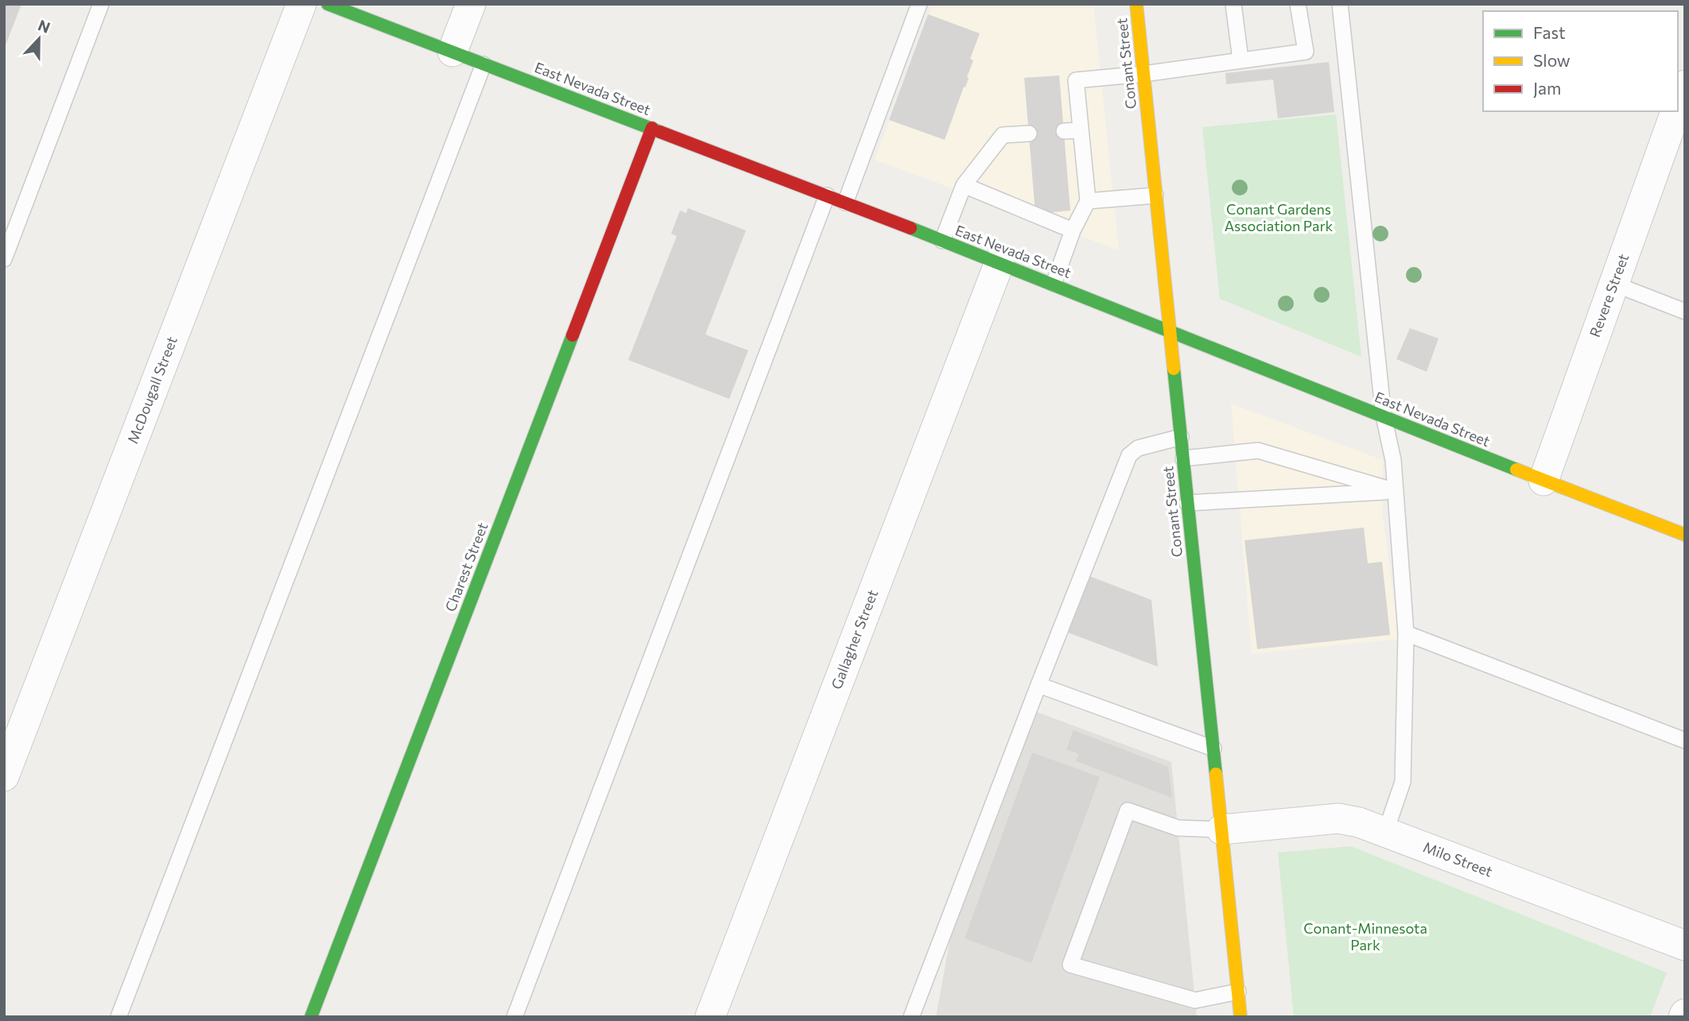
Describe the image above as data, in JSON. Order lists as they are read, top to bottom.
{
  "streets": {
    "street": [
      "Conant Street",
      "East Nevada Street",
      "Revere Street",
      "McDougall Street",
      "Charest Street",
      "Gallagher Street",
      "Milo Street"
    ]
  },
  "crossings": [
    ["Conant Street", "East Nevada Street"],
    ["Conant Street", "Milo Street"],
    ["East Nevada Street", "Revere Street"],
    ["East Nevada Street", "Charest Street"],
    ["East Nevada Street", "Gallagher Street"]
  ],
  "parks": ["Conant Gardens Association Park", "Conant-Minnesota Park"],
  "legend": ["Fast", "Slow", "Jam"],
  "north": "top"
}
